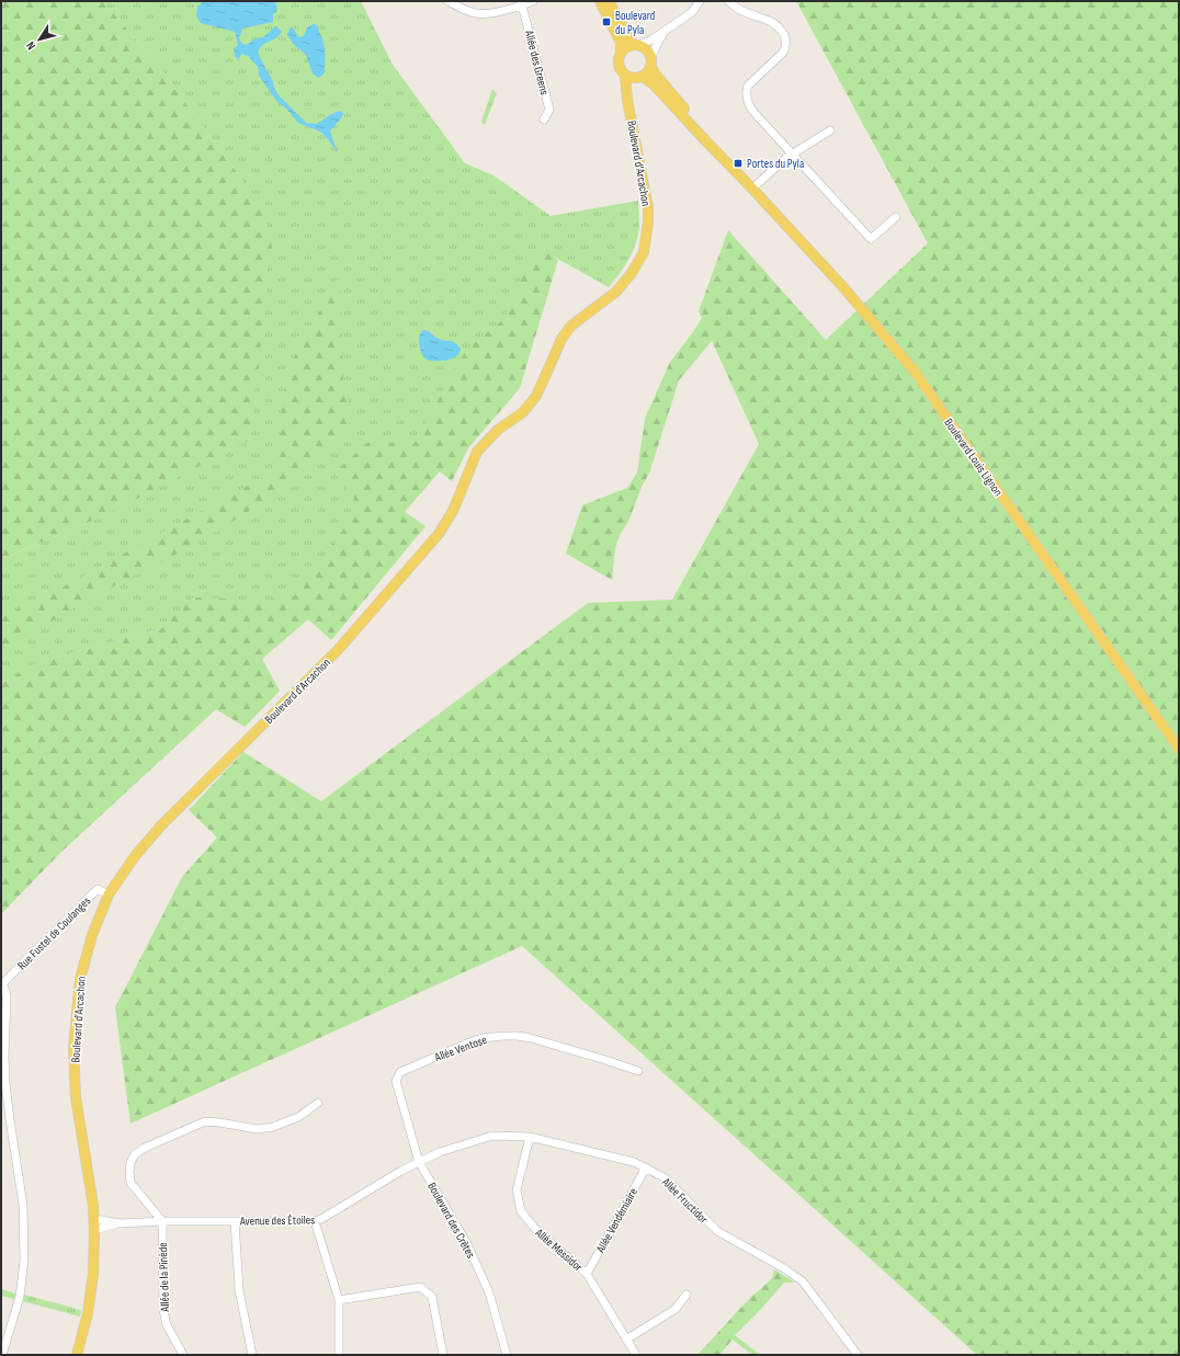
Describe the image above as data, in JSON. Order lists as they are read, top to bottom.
{
  "streets": {
    "main road": ["Boulevard d'Arcachon", "Boulevard Louis Lignon"],
    "street": [
      "Allée des Greens",
      "Rue Fustel de Coulanges",
      "Allée Ventose",
      "Allée Fructidor",
      "Avenue des Étoiles",
      "Boulevard des Crêtes",
      "Allée Vendémiaire",
      "Allée Messidor",
      "Allée de la Pinède"
    ]
  },
  "crossings": [
    ["Boulevard d'Arcachon", "Rue Fustel de Coulanges"],
    ["Boulevard d'Arcachon", "Avenue des Étoiles"],
    ["Allée Ventose", "Allée Fructidor"],
    ["Allée Ventose", "Avenue des Étoiles"],
    ["Allée Ventose", "Boulevard des Crêtes"],
    ["Allée Fructidor", "Avenue des Étoiles"],
    ["Allée Fructidor", "Boulevard des Crêtes"],
    ["Allée Fructidor", "Allée Vendémiaire"],
    ["Allée Fructidor", "Allée Messidor"],
    ["Avenue des Étoiles", "Boulevard des Crêtes"],
    ["Avenue des Étoiles", "Allée de la Pinède"],
    ["Allée Vendémiaire", "Allée Messidor"]
  ],
  "places": {
    "transit": ["Boulevard du Pyla", "Portes du Pyla"]
  },
  "north": "bottom left"
}
